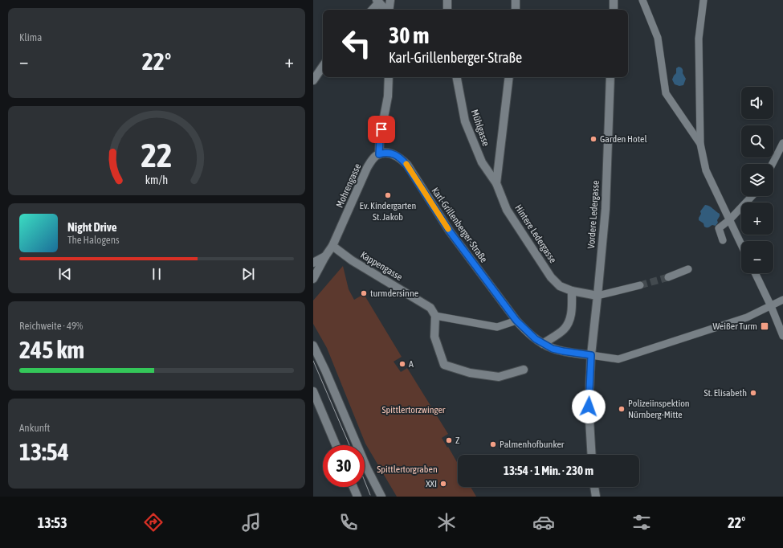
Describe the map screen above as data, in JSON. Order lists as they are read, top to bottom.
{
  "streets": {
    "street": [
      "Mühlgasse",
      "Mohrengasse",
      "Vordere Ledergasse",
      "Karl-Grillenberger-Straße",
      "Hintere Ledergasse",
      "Kappengasse"
    ]
  },
  "crossings": [
    ["Mühlgasse", "Hintere Ledergasse"],
    ["Mohrengasse", "Karl-Grillenberger-Straße"],
    ["Mohrengasse", "Kappengasse"],
    ["Vordere Ledergasse", "Karl-Grillenberger-Straße"],
    ["Vordere Ledergasse", "Hintere Ledergasse"]
  ],
  "parks": ["Spittlertorzwinger", "Spittlertorgraben"],
  "places": {
    "other": [
      "Garden Hotel",
      "Ev. Kindergarten St. Jakob",
      "turmdersinne",
      "A",
      "St. Elisabeth",
      "Polizeiinspektion Nürnberg-Mitte",
      "Z",
      "Palmenhofbunker",
      "XXI"
    ],
    "transit": ["Weißer Turm"]
  },
  "page": {
    "tile": [
      "Klima",
      ["Reichweite · 49%", "245 km"],
      ["Ankunft", "13:54"]
    ],
    "turn": ["30 m", "Karl-Grillenberger-Straße"],
    "heat": ["−", "22°", "+"],
    "map_buttons": ["+", "−"],
    "song": ["Night Drive", "The Halogens"],
    "limit": "30",
    "trip": "13:54 · 1 Min. · 230 m",
    "tabs": ["13:53", "22°"],
    "gauge": ["22", "km/h"]
  }
}
